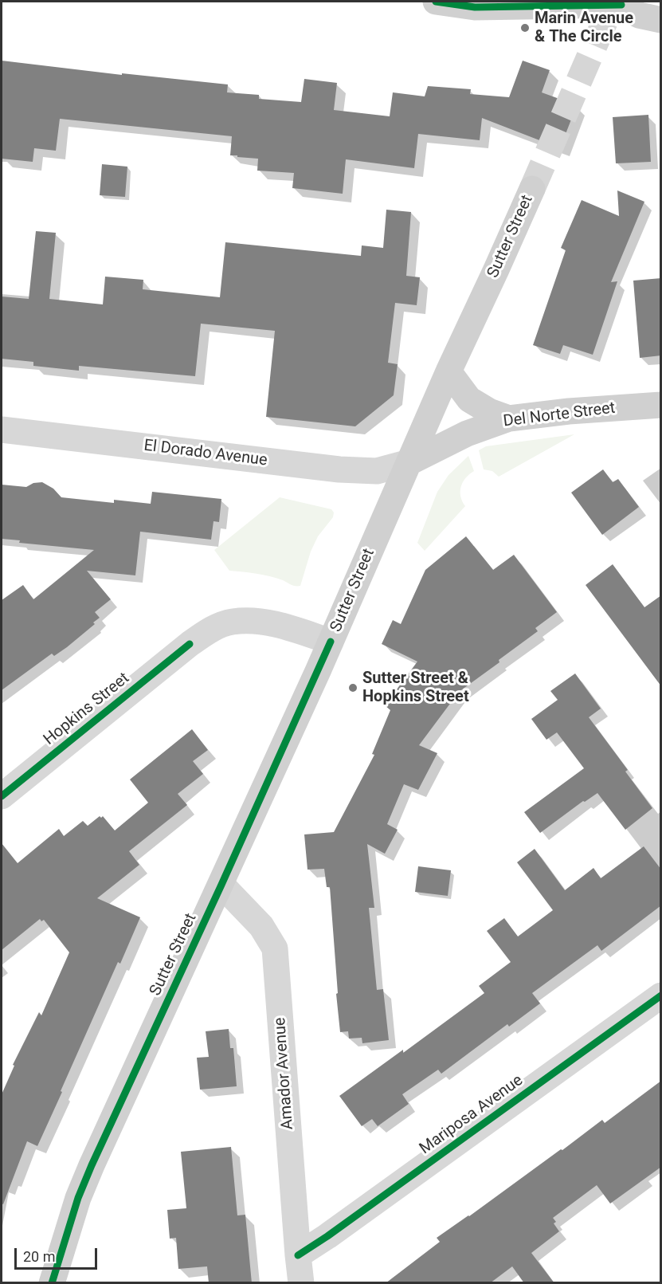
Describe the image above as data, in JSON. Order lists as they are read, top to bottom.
{
  "streets": {
    "main road": ["Sutter Street", "Del Norte Street"],
    "street": [
      "El Dorado Avenue",
      "Hopkins Street",
      "Amador Avenue",
      "Mariposa Avenue"
    ]
  },
  "crossings": [
    ["Sutter Street", "Del Norte Street"],
    ["Sutter Street", "El Dorado Avenue"],
    ["Sutter Street", "Hopkins Street"],
    ["Sutter Street", "Amador Avenue"],
    ["Del Norte Street", "El Dorado Avenue"],
    ["Amador Avenue", "Mariposa Avenue"]
  ],
  "places": ["Marin Avenue & The Circle", "Sutter Street & Hopkins Street"],
  "scale_bar": "20 m"
}
